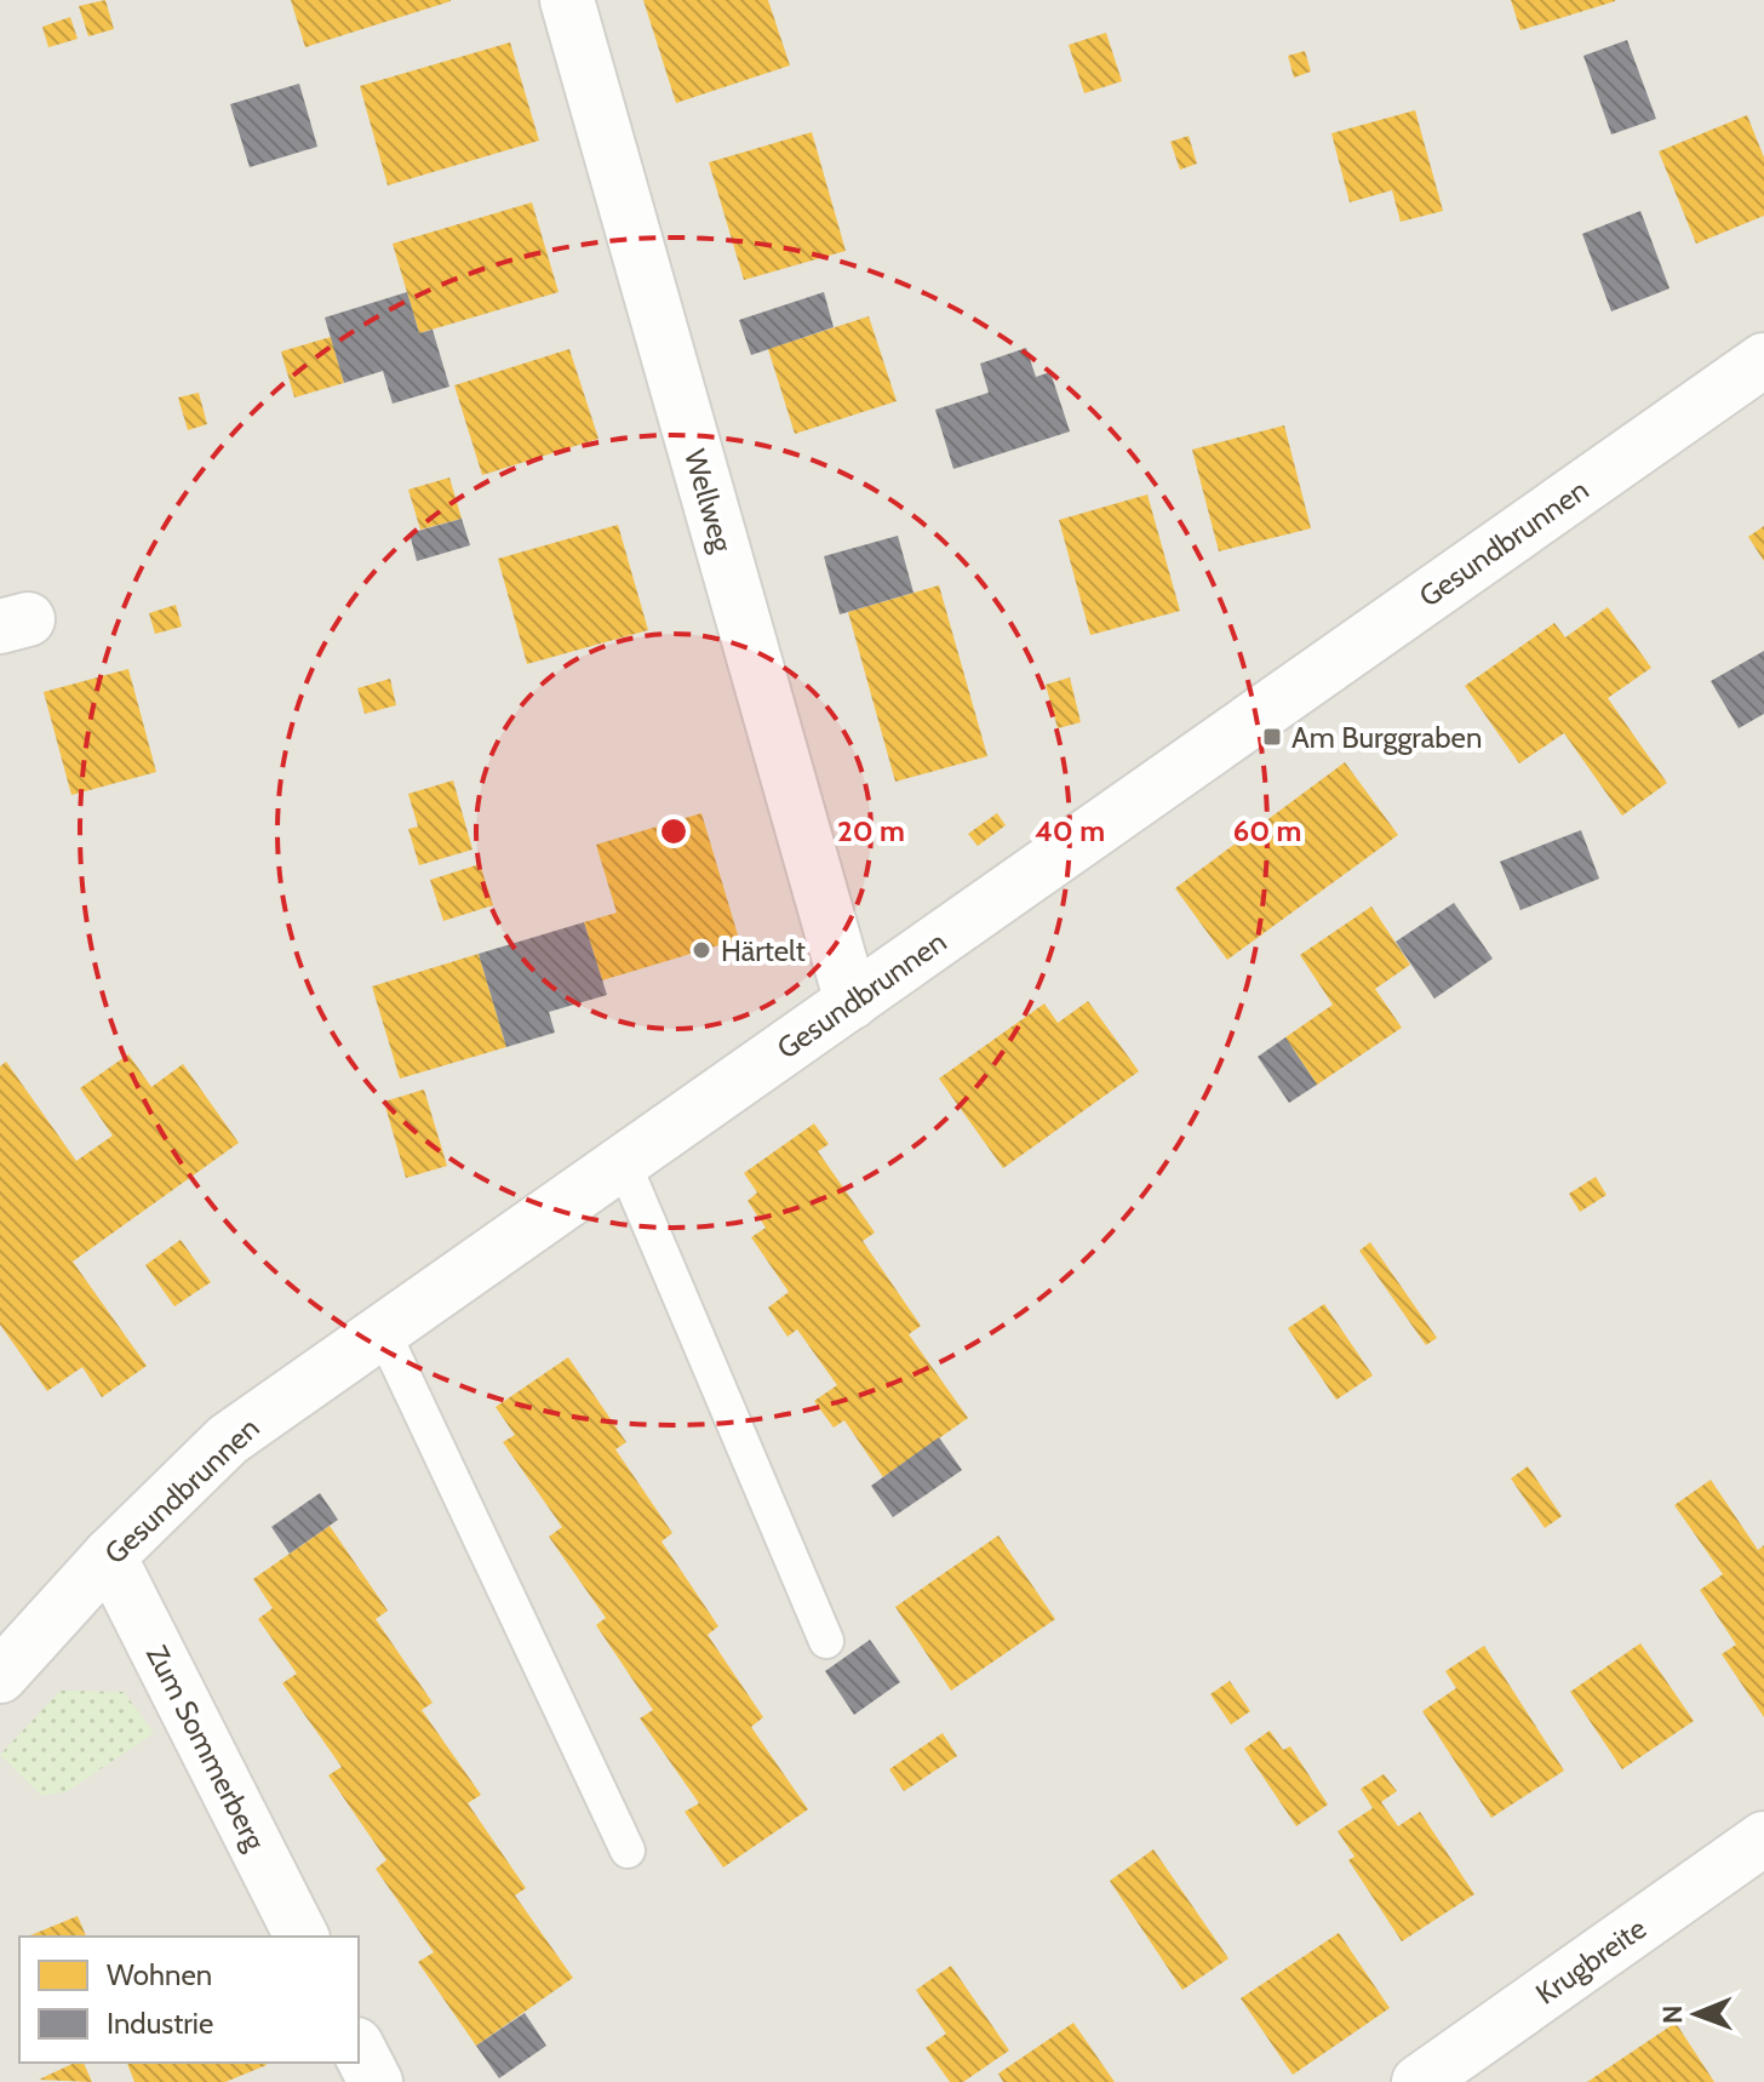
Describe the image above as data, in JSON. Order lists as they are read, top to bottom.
{
  "streets": {
    "street": [
      "Wellweg",
      "Gesundbrunnen",
      "Zum Sommerberg",
      "Krugbreite"
    ]
  },
  "crossings": [
    ["Wellweg", "Gesundbrunnen"],
    ["Gesundbrunnen", "Zum Sommerberg"]
  ],
  "places": {
    "transit": ["Am Burggraben"],
    "other": ["Härtelt"]
  },
  "legend": ["Wohnen", "Industrie"],
  "north": "left",
  "rings": ["20 m", "40 m", "60 m"]
}
